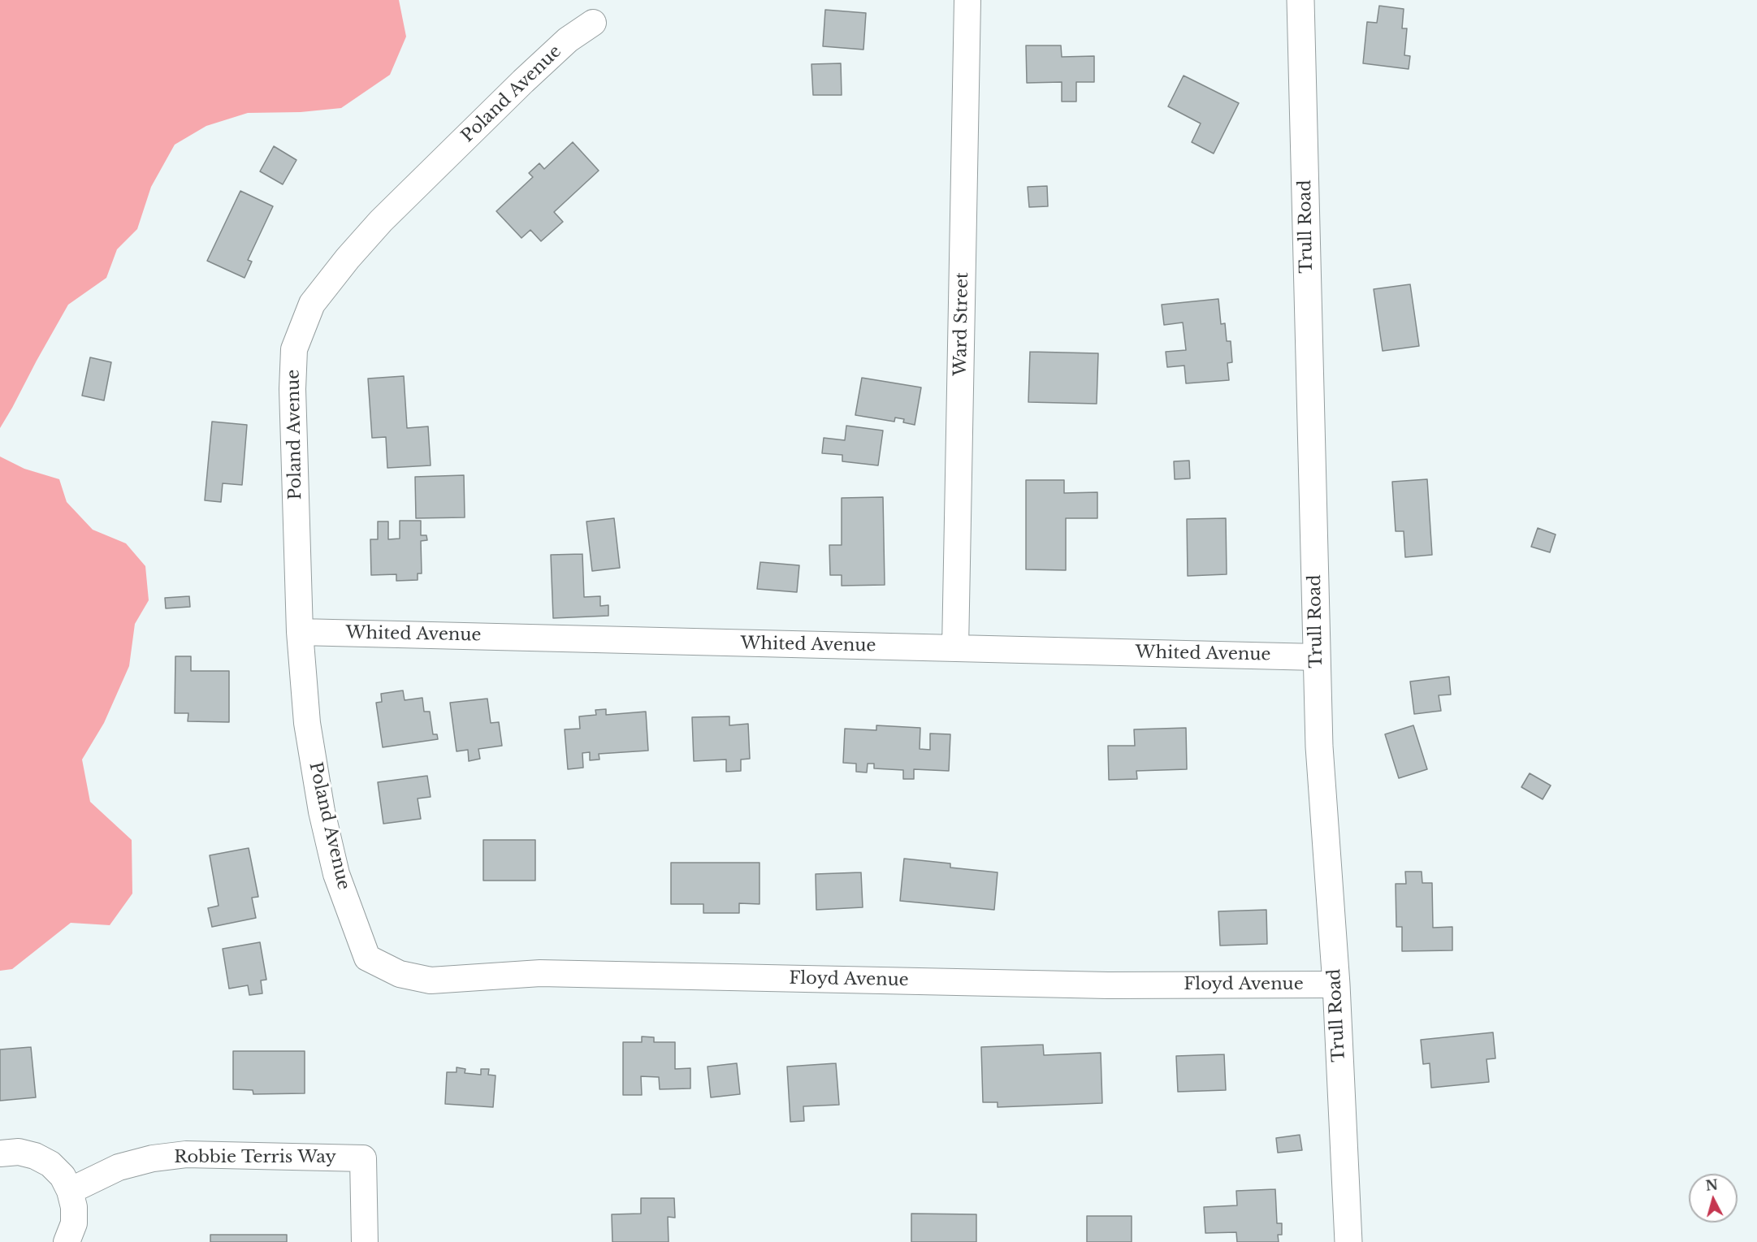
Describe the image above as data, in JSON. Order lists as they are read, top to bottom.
{
  "streets": {
    "street": [
      "Poland Avenue",
      "Trull Road",
      "Ward Street",
      "Whited Avenue",
      "Floyd Avenue",
      "Robbie Terris Way"
    ]
  },
  "crossings": [
    ["Poland Avenue", "Whited Avenue"],
    ["Poland Avenue", "Floyd Avenue"],
    ["Trull Road", "Whited Avenue"],
    ["Trull Road", "Floyd Avenue"],
    ["Ward Street", "Whited Avenue"]
  ],
  "north": "top"
}
